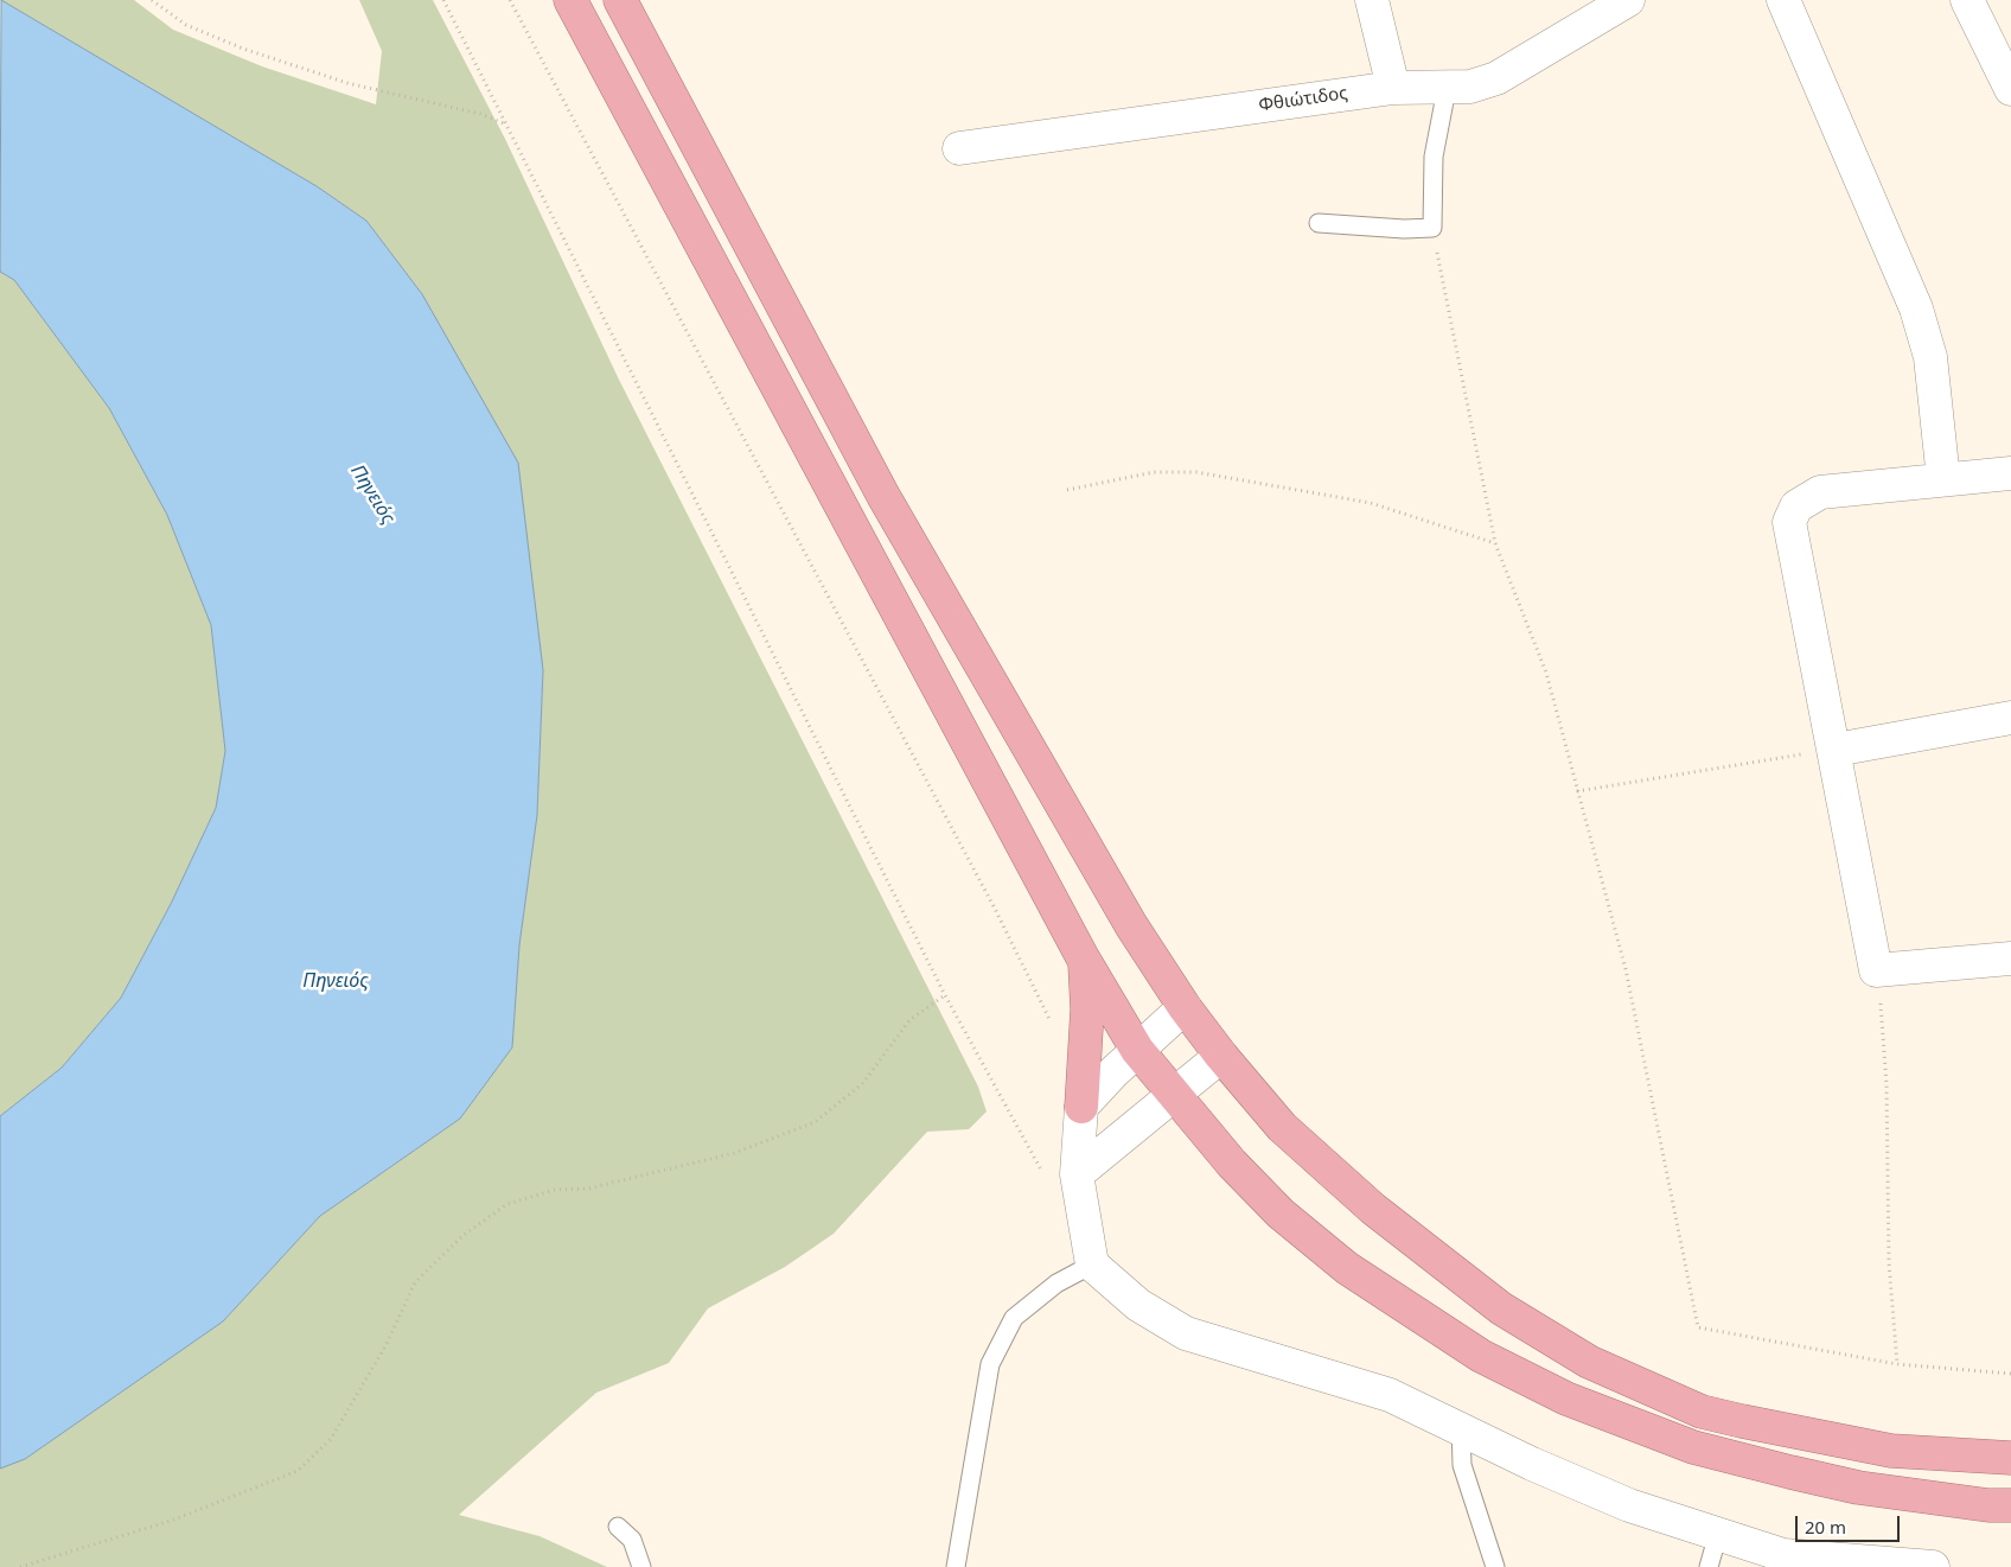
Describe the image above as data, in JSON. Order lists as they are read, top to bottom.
{
  "streets": {
    "street": ["Φθιώτιδος"]
  },
  "water": ["Πηνειός"],
  "scale_bar": "20 m"
}
